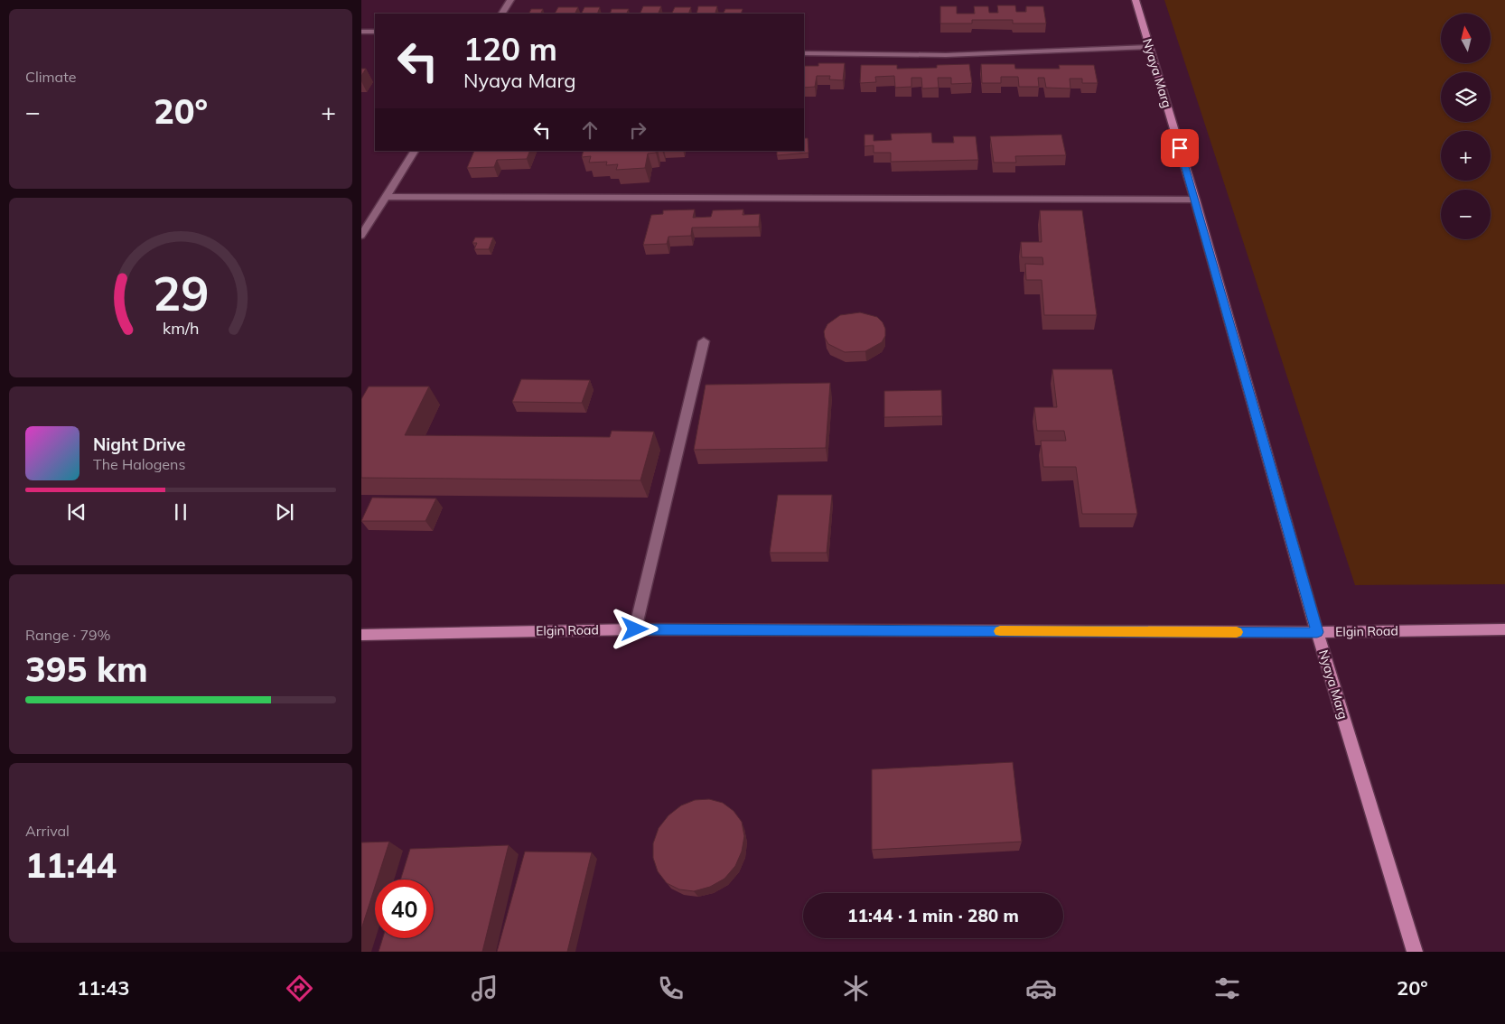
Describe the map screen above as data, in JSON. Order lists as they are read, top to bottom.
{
  "streets": {
    "street": ["Nyaya Marg", "Elgin Road"]
  },
  "crossings": [
    ["Nyaya Marg", "Elgin Road"]
  ],
  "north": "top",
  "page": {
    "tile": [
      "Climate",
      ["Range · 79%", "395 km"],
      ["Arrival", "11:44"]
    ],
    "map_buttons": ["+", "−"],
    "turn": ["120 m", "Nyaya Marg"],
    "heat": ["−", "20°", "+"],
    "song": ["Night Drive", "The Halogens"],
    "limit": "40",
    "trip": "11:44 · 1 min · 280 m",
    "tabs": ["11:43", "20°"],
    "gauge": ["29", "km/h"]
  }
}
